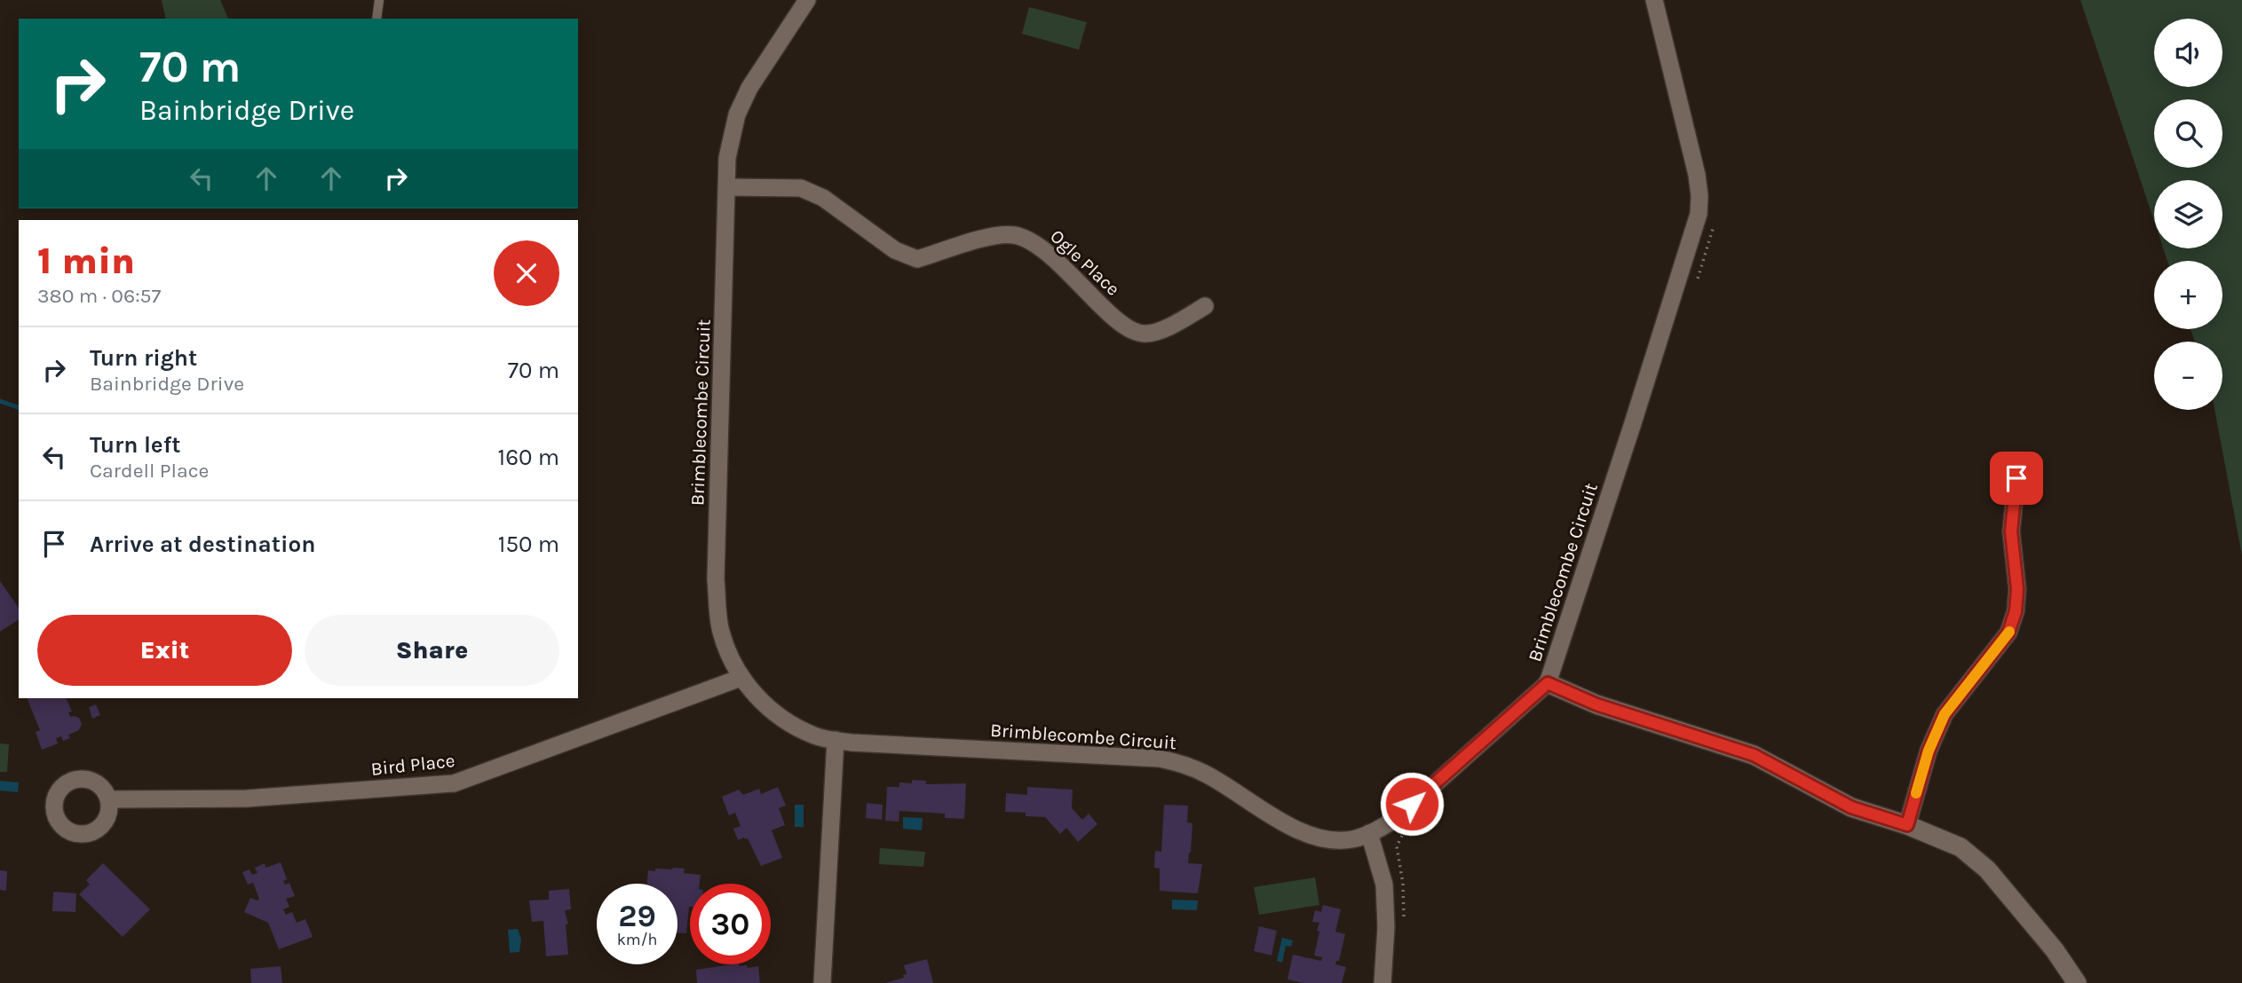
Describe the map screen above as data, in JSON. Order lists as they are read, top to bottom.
{
  "streets": {
    "street": ["Ogle Place", "Brimblecombe Circuit", "Bird Place"]
  },
  "crossings": [
    ["Ogle Place", "Brimblecombe Circuit"],
    ["Brimblecombe Circuit", "Bird Place"]
  ],
  "page": {
    "map_buttons": ["+", "−"],
    "turn": ["70 m", "Bainbridge Drive"],
    "heading": ["1 min", "380 m · 06:57"],
    "list": [
      {
        "name": "Turn right",
        "note": "Bainbridge Drive",
        "value": "70 m"
      },
      {
        "name": "Turn left",
        "note": "Cardell Place",
        "value": "160 m"
      },
      {
        "name": "Arrive at destination",
        "value": "150 m"
      }
    ],
    "buttons": ["Exit", "Share"],
    "speed": "29 km/h",
    "limit": "30"
  }
}
